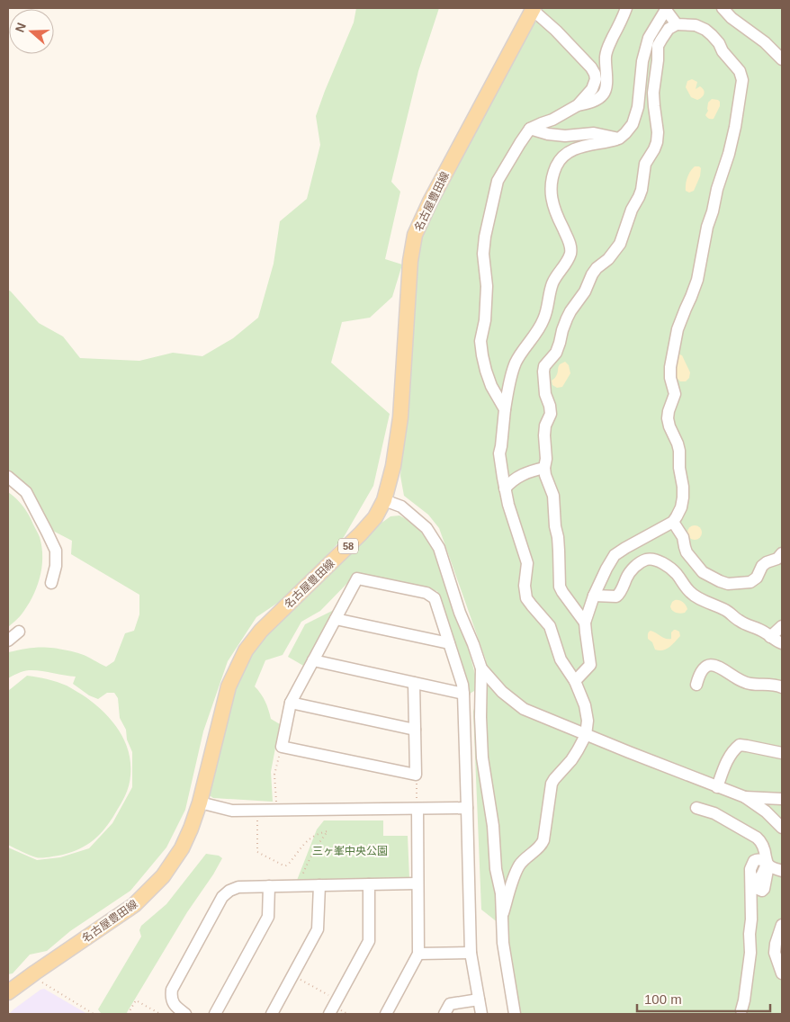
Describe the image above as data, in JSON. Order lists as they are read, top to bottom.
{
  "streets": {
    "main road": ["名古屋豊田線", "58"]
  },
  "parks": ["三ヶ峯中央公園"],
  "scale_bar": "100 m",
  "north": "left"
}
